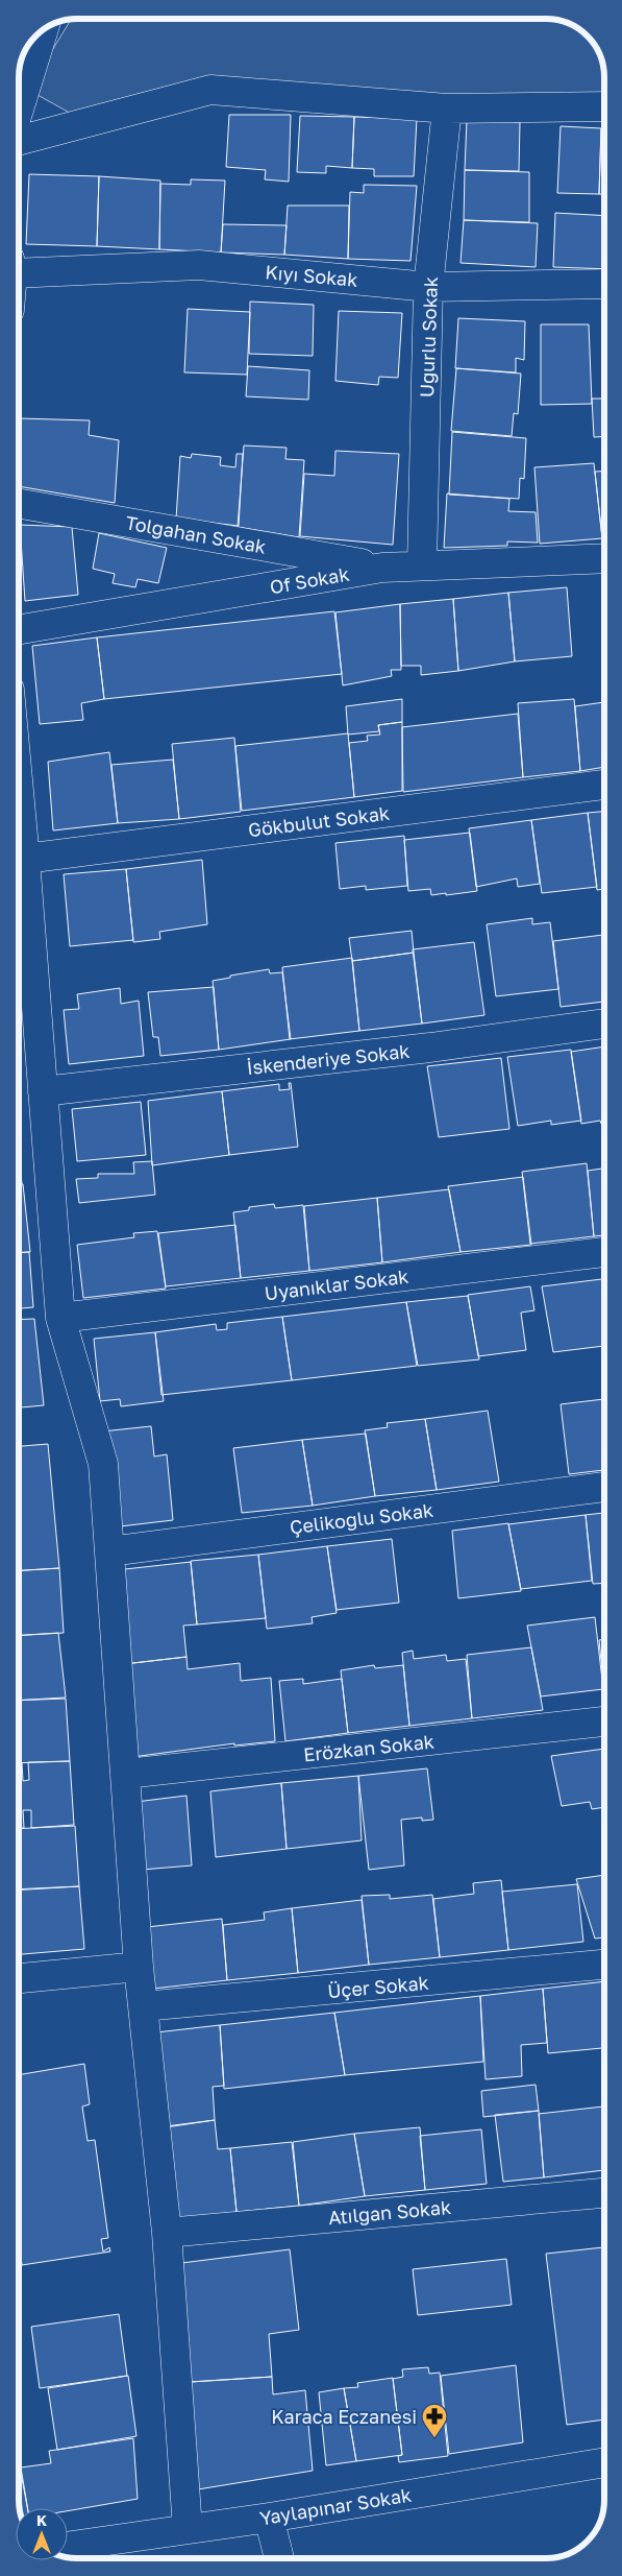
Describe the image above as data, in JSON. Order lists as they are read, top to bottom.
{
  "streets": {
    "street": [
      "Kıyı Sokak",
      "Uğurlu Sokak",
      "Tolgahan Sokak",
      "Of Sokak",
      "Gökbulut Sokak",
      "İskenderiye Sokak",
      "Uyanıklar Sokak",
      "Çelikoğlu Sokak",
      "Erözkan Sokak",
      "Üçer Sokak",
      "Atılgan Sokak",
      "Yaylapınar Sokak"
    ]
  },
  "crossings": [
    ["Kıyı Sokak", "Uğurlu Sokak"],
    ["Uğurlu Sokak", "Of Sokak"],
    ["Tolgahan Sokak", "Of Sokak"]
  ],
  "places": {
    "pharmacy": ["Karaca Eczanesi"]
  },
  "north": "top"
}
